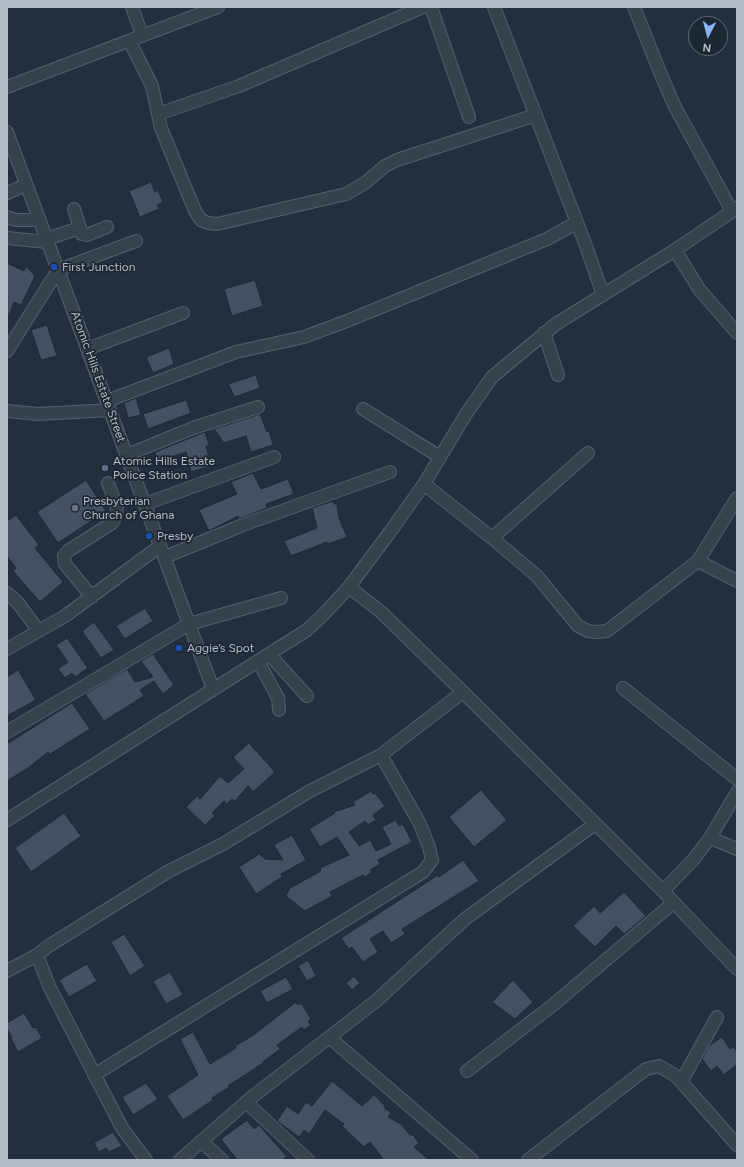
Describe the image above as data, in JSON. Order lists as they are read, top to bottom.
{
  "streets": {
    "street": ["Atomic Hills Estate Street"]
  },
  "places": [
    "First Junction",
    "Atomic Hills Estate Police Station",
    "Presbyterian Church of Ghana",
    "Presby",
    "Aggie’s Spot"
  ],
  "north": "bottom"
}
